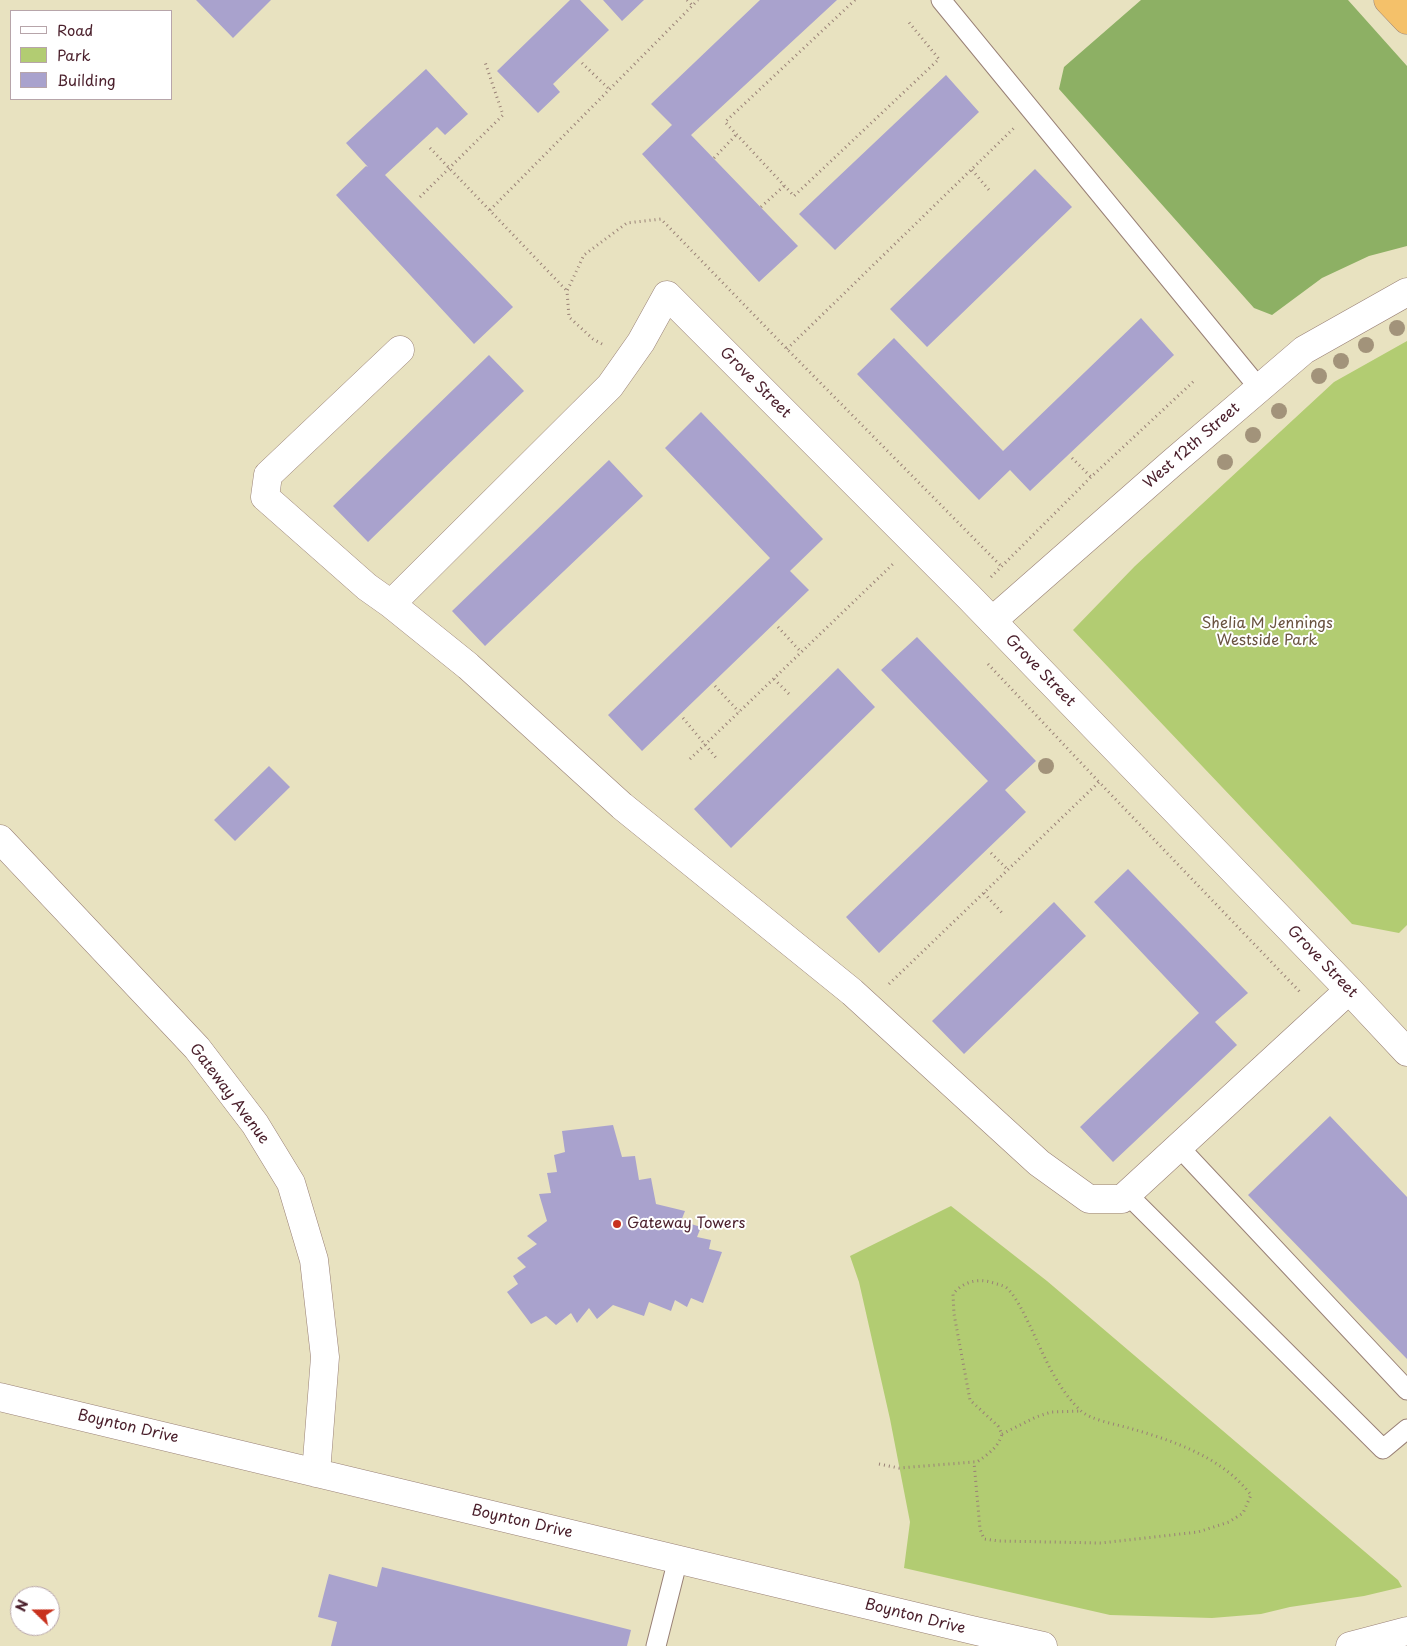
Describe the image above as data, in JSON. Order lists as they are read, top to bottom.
{
  "streets": {
    "street": [
      "Grove Street",
      "West 12th Street",
      "Gateway Avenue",
      "Boynton Drive"
    ]
  },
  "crossings": [
    ["Grove Street", "West 12th Street"],
    ["Gateway Avenue", "Boynton Drive"]
  ],
  "parks": ["Shelia M Jennings Westside Park"],
  "places": ["Gateway Towers"],
  "legend": ["Road", "Park", "Building"],
  "north": "left"
}
